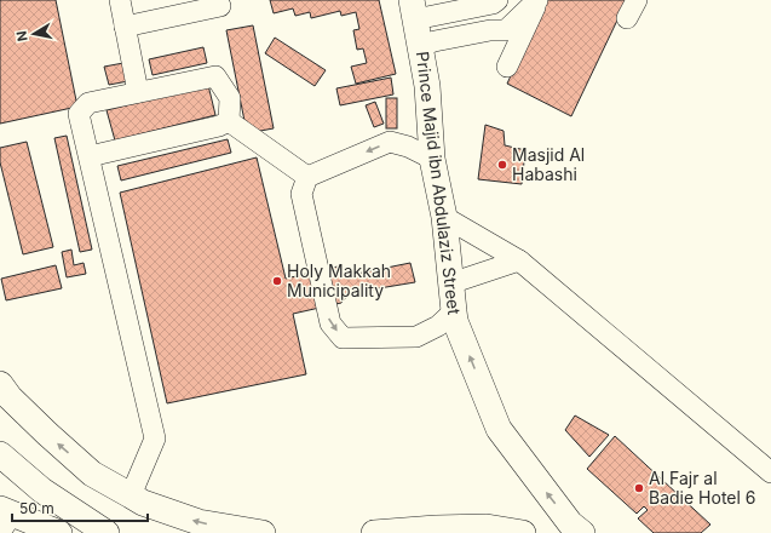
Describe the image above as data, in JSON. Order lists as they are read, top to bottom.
{
  "streets": {
    "main road": ["Prince Majid ibn Abdulaziz Street"]
  },
  "one_way": ["Prince Majid ibn Abdulaziz Street"],
  "places": ["Masjid Al Habashi", "Holy Makkah Municipality", "Al Fajr al Badie Hotel 6"],
  "scale_bar": "50 m",
  "north": "left"
}
